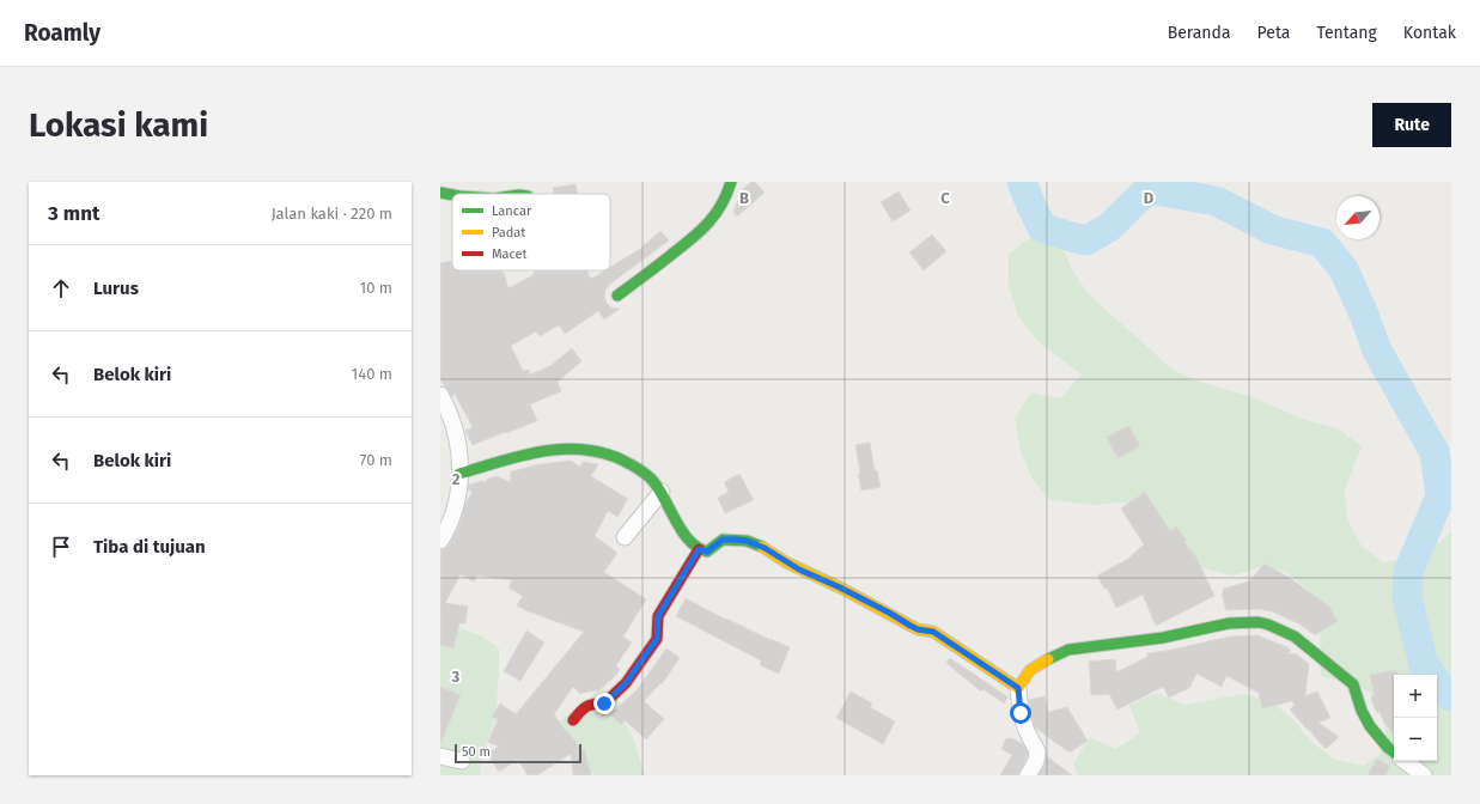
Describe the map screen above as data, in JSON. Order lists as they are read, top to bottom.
{
  "legend": ["Lancar", "Padat", "Macet"],
  "scale_bar": "50 m",
  "north": "bottom left",
  "page": {
    "header": "Roamly",
    "nav": [
      "Beranda",
      "Peta",
      "Tentang",
      "Kontak"
    ],
    "buttons": "Rute",
    "title": "Lokasi kami",
    "heading": ["3 mnt", "Jalan kaki · 220 m"],
    "list": [
      ["Lurus", "10 m"],
      ["Belok kiri", "140 m"],
      ["Belok kiri", "70 m"],
      "Tiba di tujuan"
    ],
    "map_buttons": ["+", "−"],
    "scale": "50 m"
  },
  "grid": {
    "columns": ["B", "C", "D"],
    "rows": ["2", "3"]
  }
}
